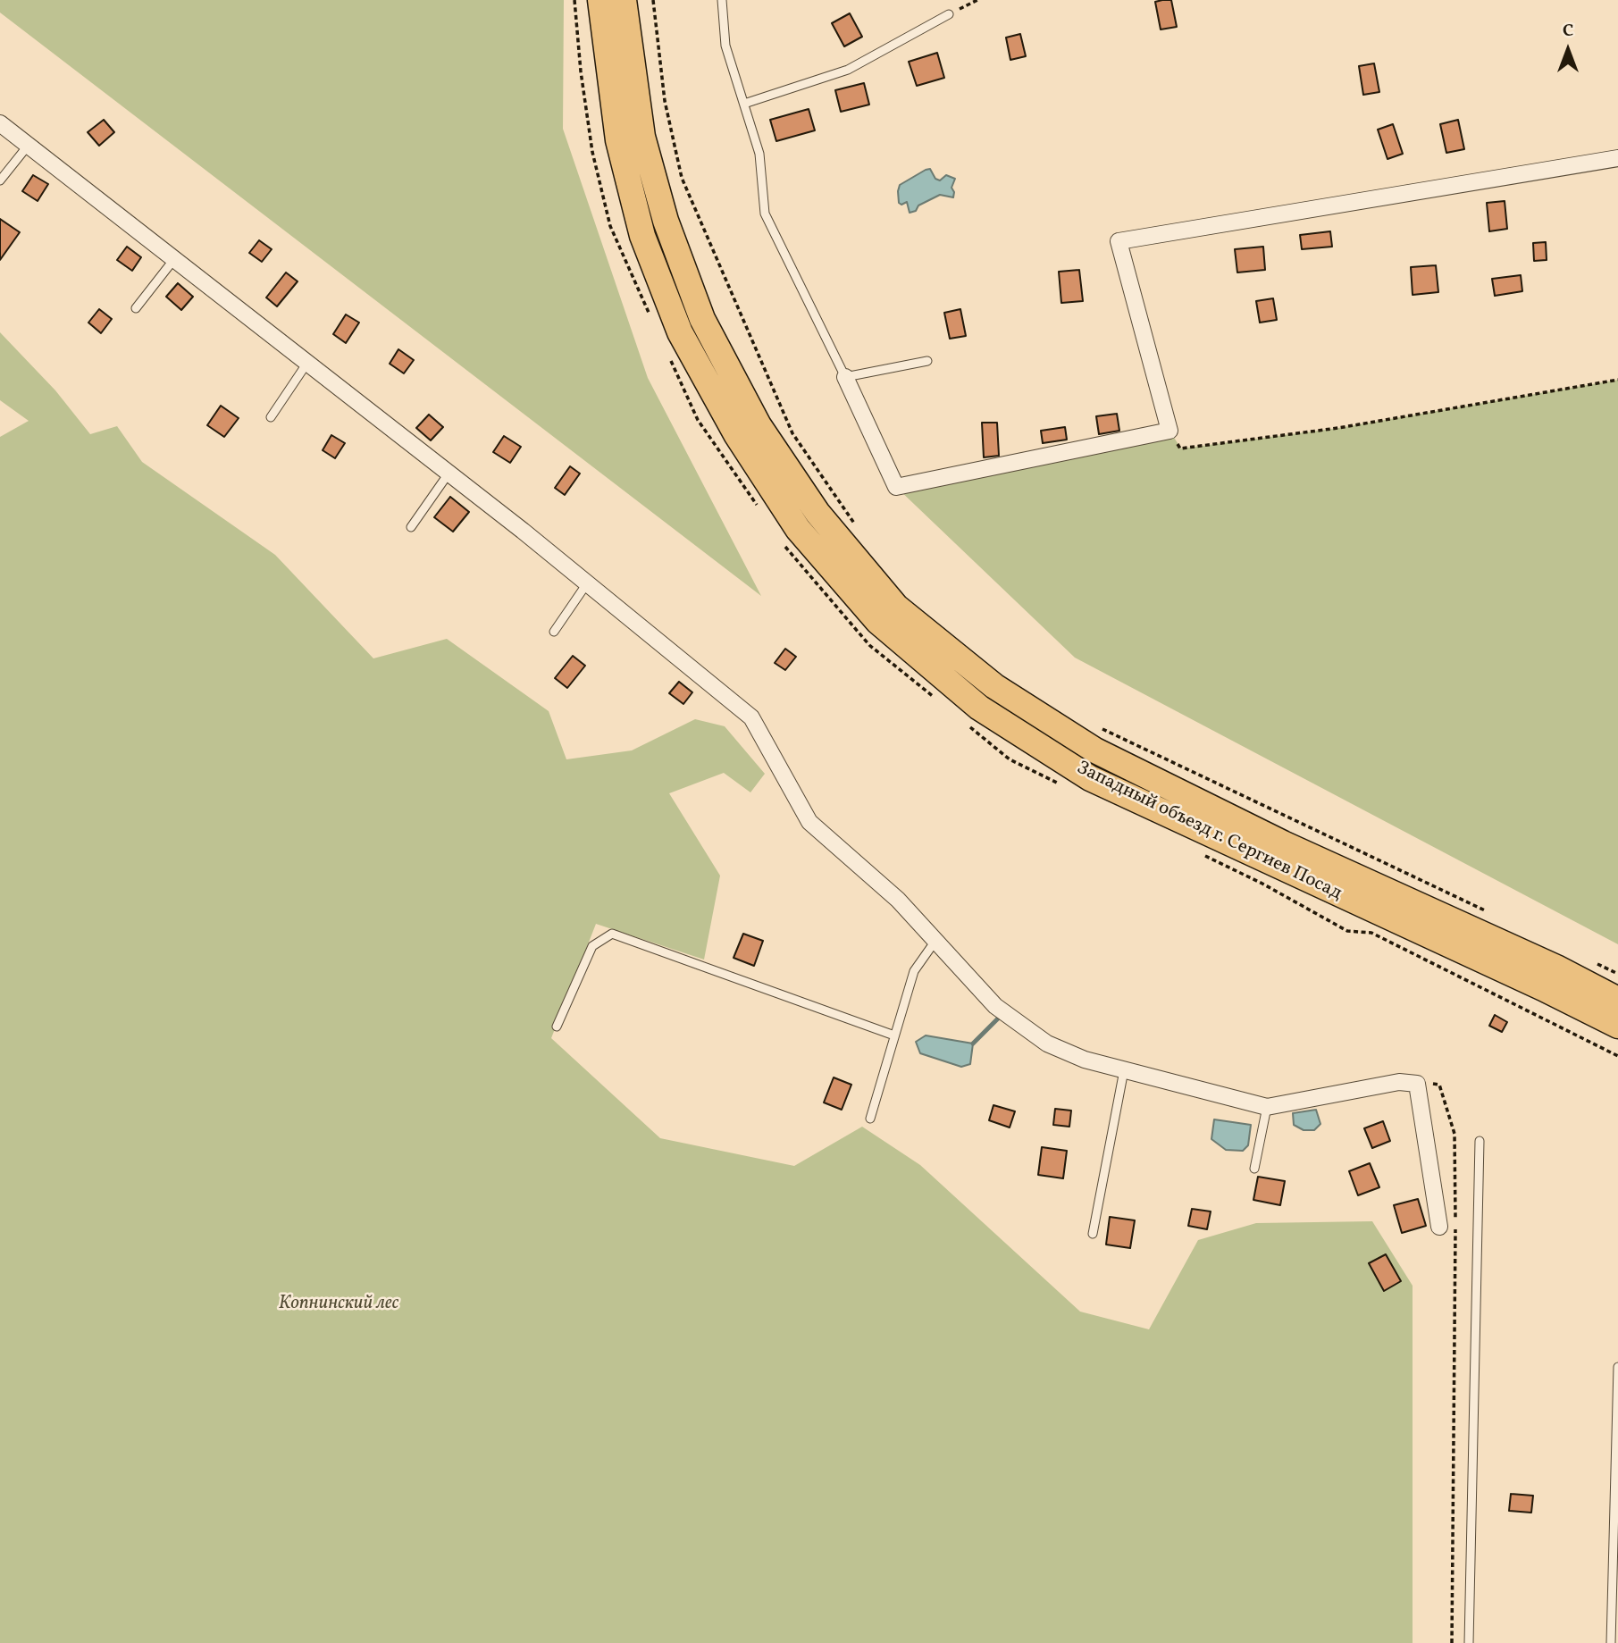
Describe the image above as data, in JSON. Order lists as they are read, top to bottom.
{
  "streets": {
    "main road": ["Западный объезд г. Сергиев Посад"]
  },
  "parks": ["Копнинский лес"],
  "north": "top"
}
